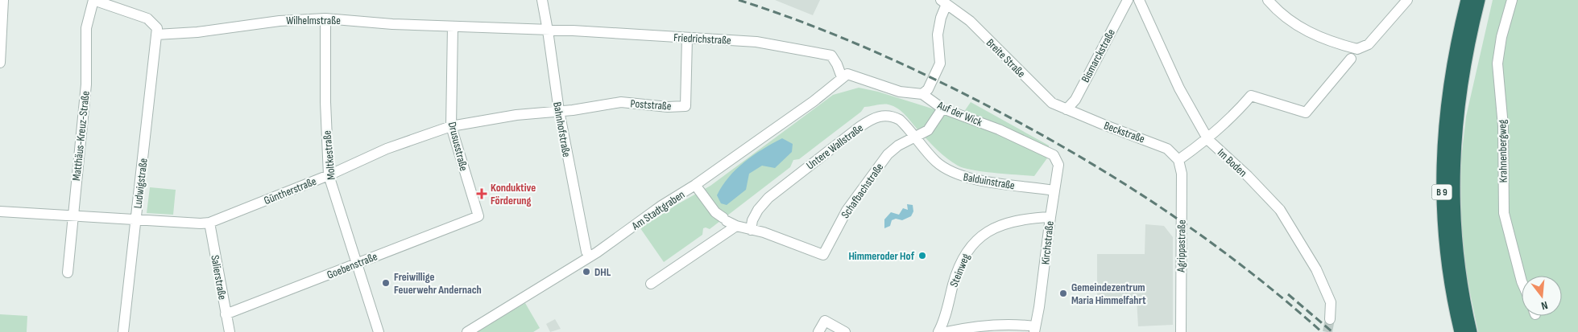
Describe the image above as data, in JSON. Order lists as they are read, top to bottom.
{
  "streets": {
    "highway": ["B 9"],
    "street": [
      "Wilhelmstraße",
      "Friedrichstraße",
      "Bismarckstraße",
      "Breite Straße",
      "Poststraße",
      "Auf der Wick",
      "Bahnhofstraße",
      "Beckstraße",
      "Matthäus-Kreuz-Straße",
      "Drususstraße",
      "Untere Wallstraße",
      "Krahnenbergweg",
      "Moltkestraße",
      "Im Boden",
      "Balduinstraße",
      "Ludwigstraße",
      "Güntherstraße",
      "Schafbachstraße",
      "Am Stadtgraben",
      "Kirchstraße",
      "Agrippastraße",
      "Goebenstraße",
      "Steinweg",
      "Salierstraße"
    ]
  },
  "crossings": [
    ["Wilhelmstraße", "Friedrichstraße"],
    ["Wilhelmstraße", "Bahnhofstraße"],
    ["Wilhelmstraße", "Drususstraße"],
    ["Wilhelmstraße", "Moltkestraße"],
    ["Wilhelmstraße", "Ludwigstraße"],
    ["Friedrichstraße", "Poststraße"],
    ["Friedrichstraße", "Bahnhofstraße"],
    ["Friedrichstraße", "Am Stadtgraben"],
    ["Bismarckstraße", "Breite Straße"],
    ["Bismarckstraße", "Beckstraße"],
    ["Breite Straße", "Auf der Wick"],
    ["Breite Straße", "Beckstraße"],
    ["Poststraße", "Güntherstraße"],
    ["Auf der Wick", "Schafbachstraße"],
    ["Auf der Wick", "Kirchstraße"],
    ["Bahnhofstraße", "Güntherstraße"],
    ["Bahnhofstraße", "Am Stadtgraben"],
    ["Beckstraße", "Agrippastraße"],
    ["Matthäus-Kreuz-Straße", "Güntherstraße"],
    ["Drususstraße", "Güntherstraße"],
    ["Drususstraße", "Goebenstraße"],
    ["Untere Wallstraße", "Balduinstraße"],
    ["Untere Wallstraße", "Schafbachstraße"],
    ["Moltkestraße", "Güntherstraße"],
    ["Moltkestraße", "Goebenstraße"],
    ["Balduinstraße", "Schafbachstraße"],
    ["Balduinstraße", "Kirchstraße"],
    ["Ludwigstraße", "Güntherstraße"],
    ["Güntherstraße", "Salierstraße"],
    ["Kirchstraße", "Steinweg"],
    ["Goebenstraße", "Salierstraße"]
  ],
  "places": {
    "health": ["Konduktive Förderung"],
    "other": [
      "Himmeroder Hof",
      "DHL",
      "Freiwillige Feuerwehr Andernach",
      "Gemeindezentrum Maria Himmelfahrt"
    ]
  },
  "north": "bottom"
}
